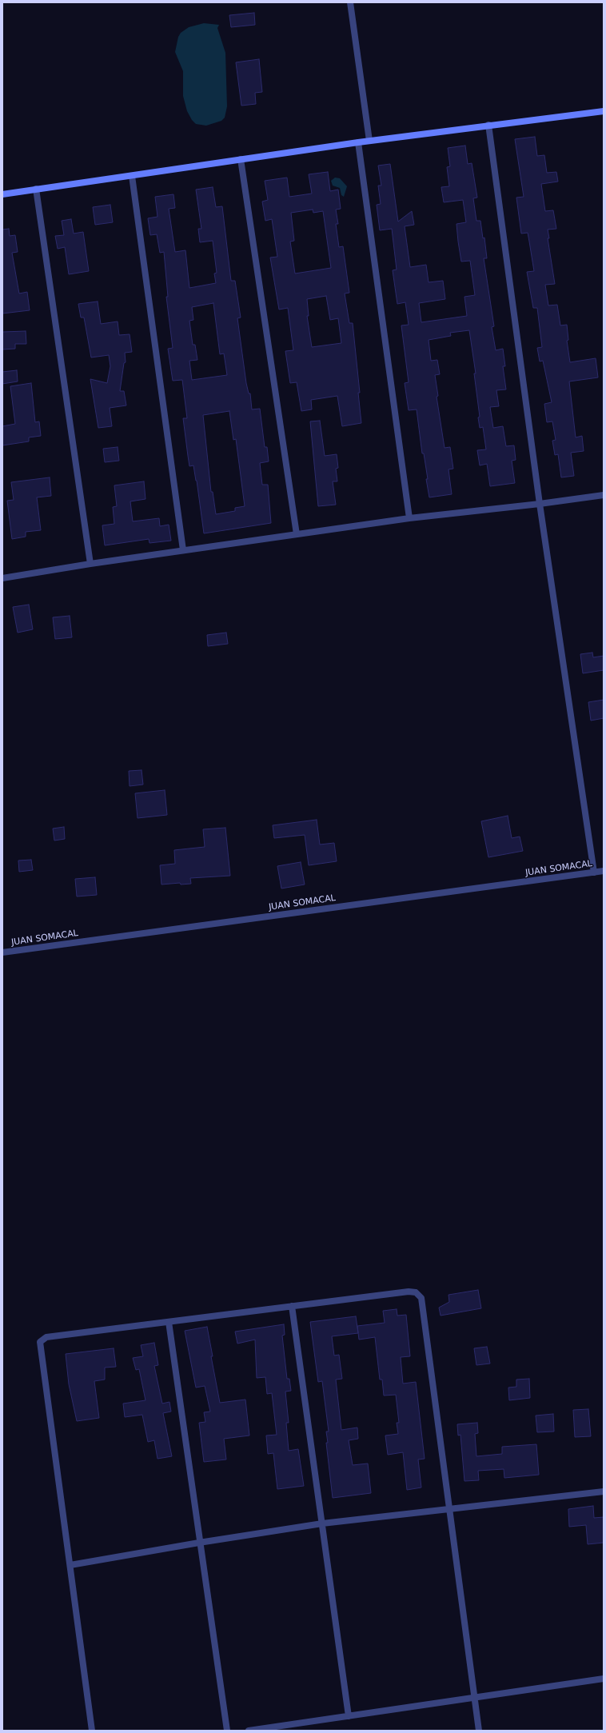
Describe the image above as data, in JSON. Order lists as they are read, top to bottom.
{
  "streets": {
    "street": ["JUAN SOMACAL"]
  }
}
